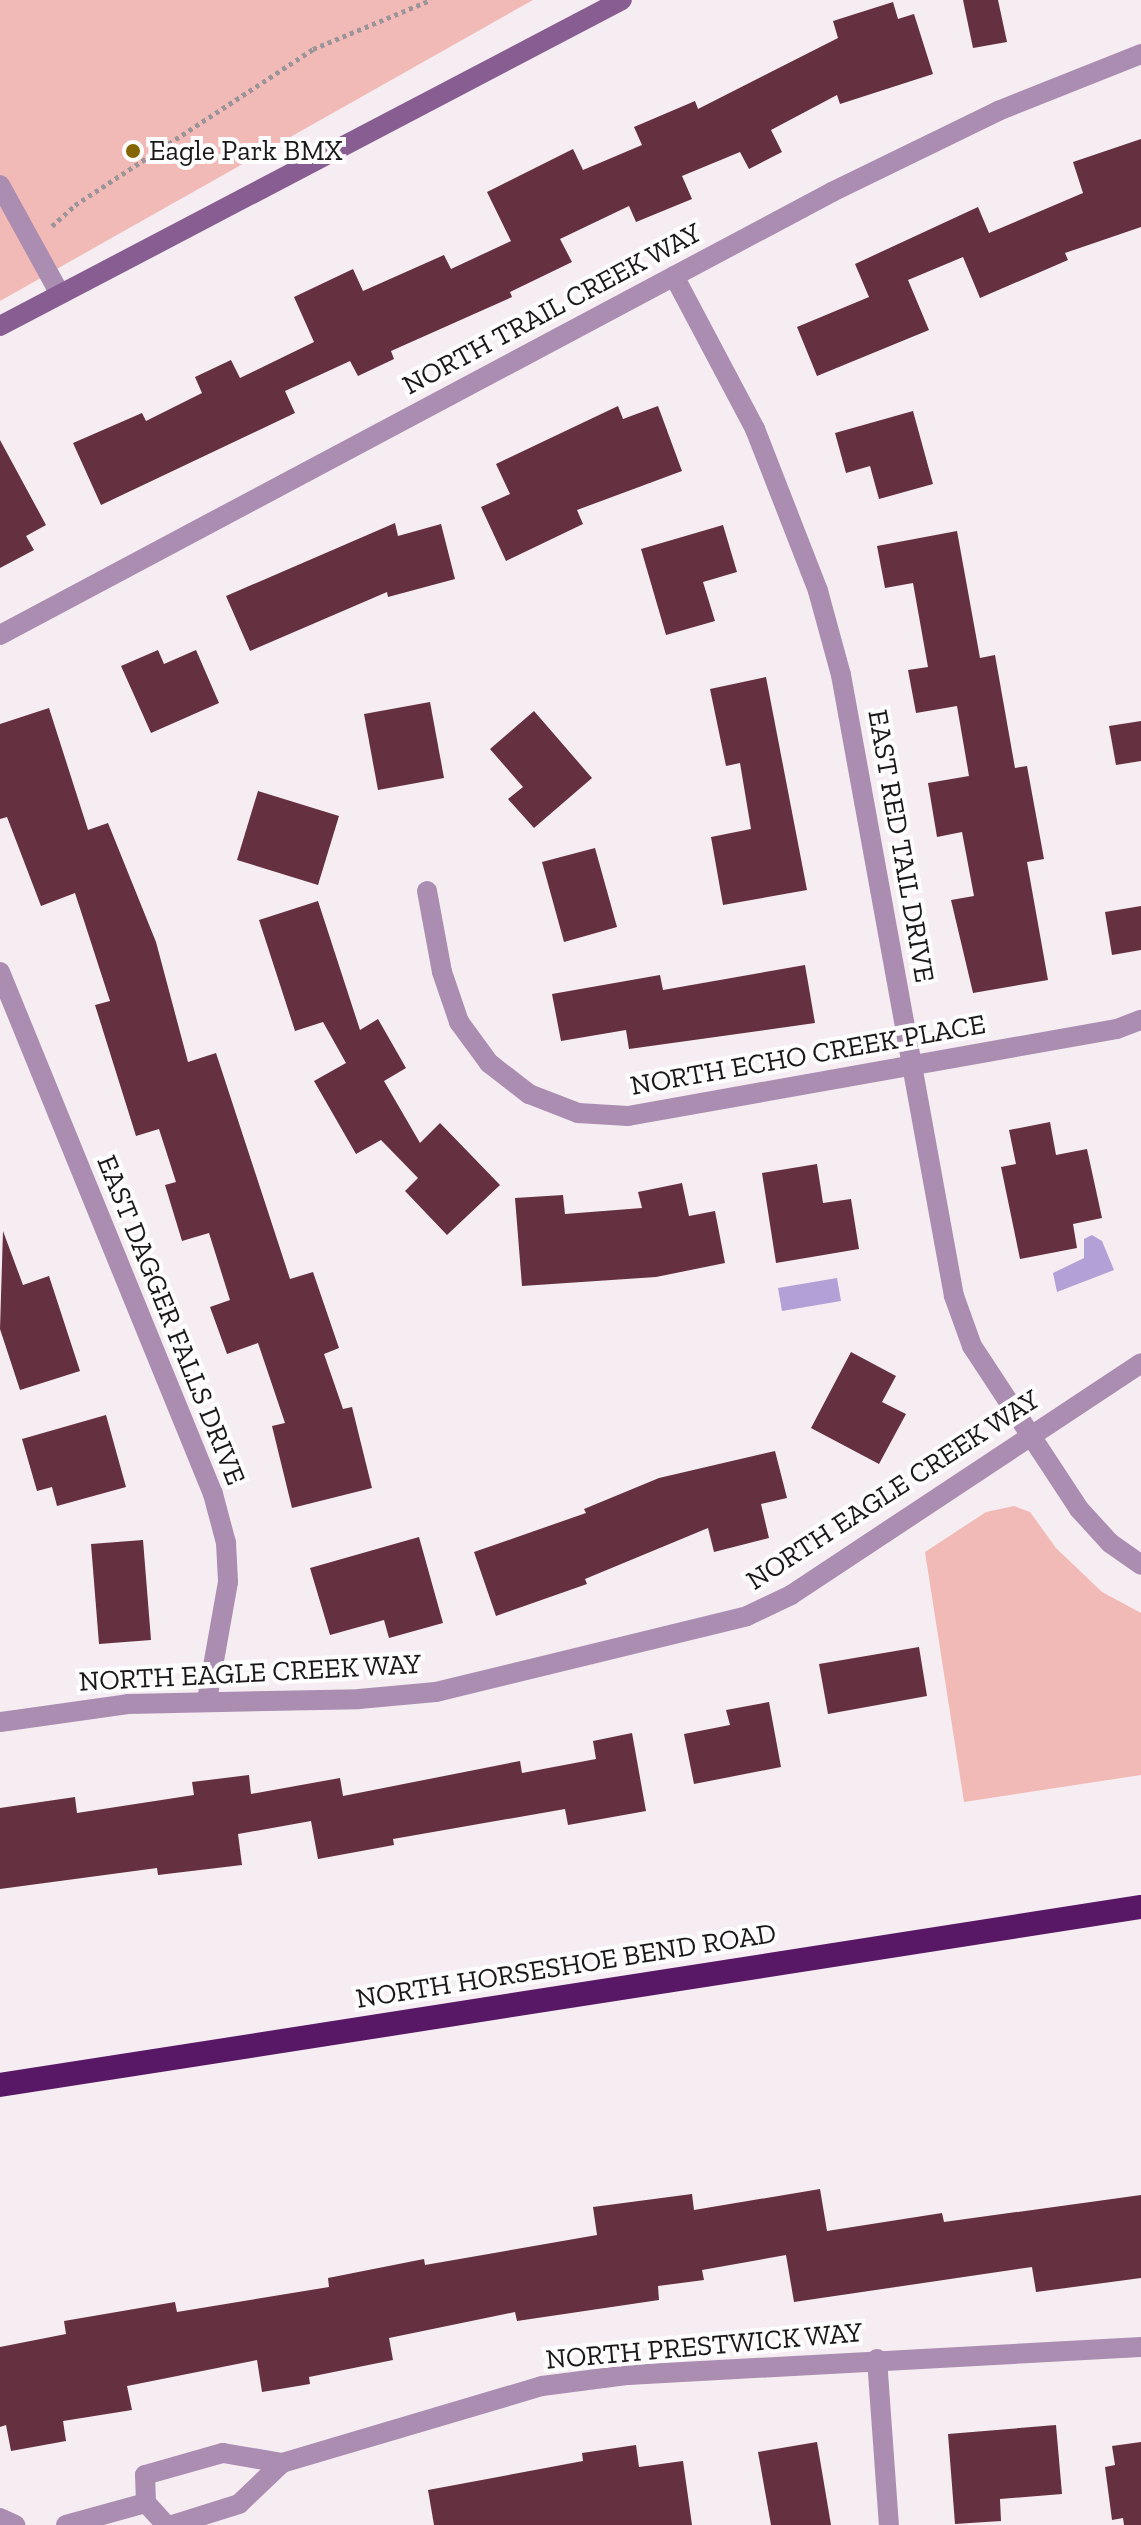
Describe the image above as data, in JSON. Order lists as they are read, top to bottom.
{
  "streets": {
    "highway": ["NORTH HORSESHOE BEND ROAD"],
    "street": [
      "NORTH TRAIL CREEK WAY",
      "EAST RED TAIL DRIVE",
      "NORTH ECHO CREEK PLACE",
      "EAST DAGGER FALLS DRIVE",
      "NORTH EAGLE CREEK WAY",
      "NORTH PRESTWICK WAY"
    ]
  },
  "crossings": [
    ["NORTH TRAIL CREEK WAY", "EAST RED TAIL DRIVE"],
    ["EAST RED TAIL DRIVE", "NORTH ECHO CREEK PLACE"],
    ["EAST RED TAIL DRIVE", "NORTH EAGLE CREEK WAY"],
    ["EAST DAGGER FALLS DRIVE", "NORTH EAGLE CREEK WAY"]
  ],
  "places": ["Eagle Park BMX"]
}
